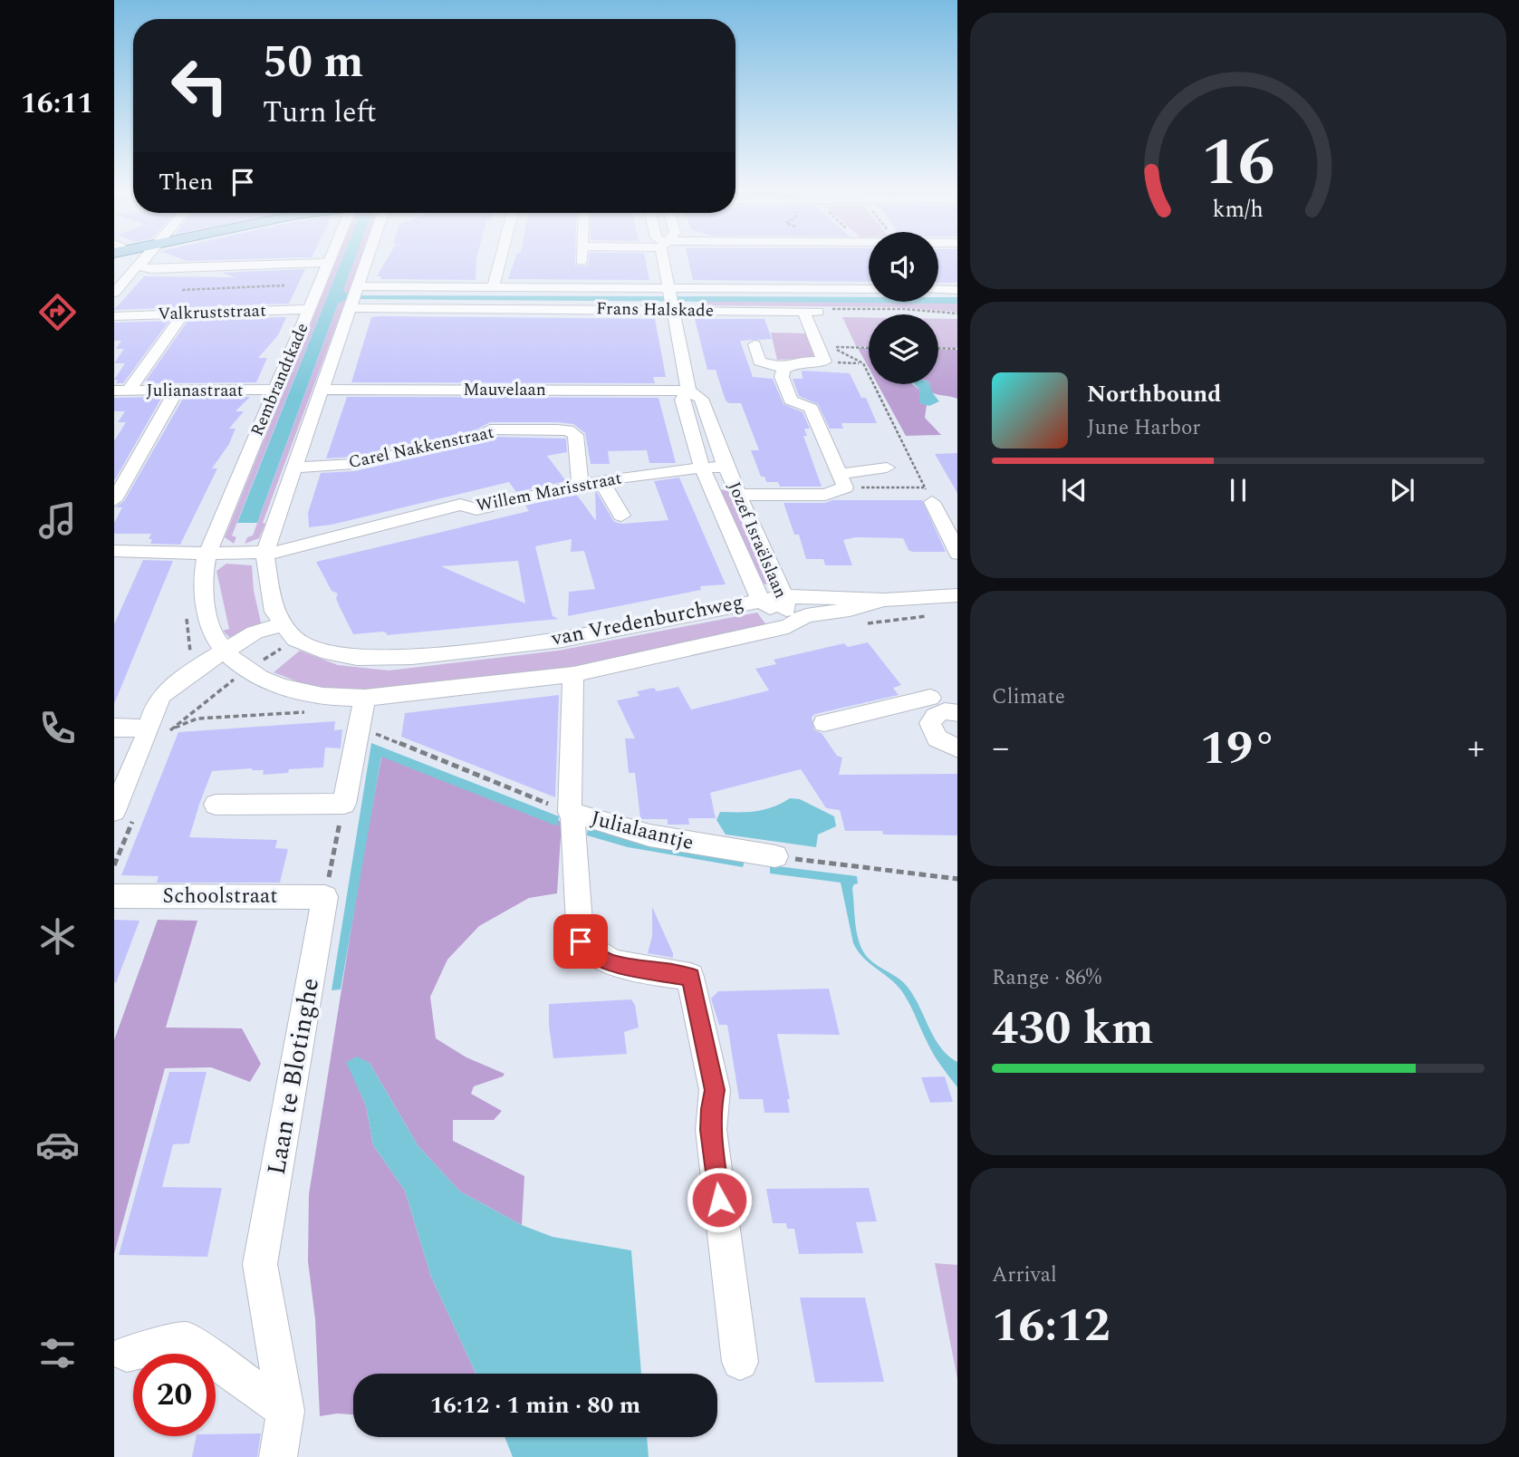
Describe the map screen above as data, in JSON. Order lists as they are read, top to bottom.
{
  "streets": {
    "street": [
      "Frans Halskade",
      "Valkruststraat",
      "Rembrandtkade",
      "Mauvelaan",
      "Julianastraat",
      "Carel Nakkenstraat",
      "Willem Marisstraat",
      "Jozef Israëlslaan",
      "van Vredenburchweg",
      "Julialaantje",
      "Schoolstraat",
      "Laan te Blotinghe"
    ]
  },
  "crossings": [
    ["Frans Halskade", "Rembrandtkade"],
    ["Frans Halskade", "Jozef Israëlslaan"],
    ["Valkruststraat", "Rembrandtkade"],
    ["Rembrandtkade", "Mauvelaan"],
    ["Rembrandtkade", "Julianastraat"],
    ["Rembrandtkade", "Carel Nakkenstraat"],
    ["Rembrandtkade", "Willem Marisstraat"],
    ["Rembrandtkade", "van Vredenburchweg"],
    ["Mauvelaan", "Jozef Israëlslaan"],
    ["Carel Nakkenstraat", "Willem Marisstraat"],
    ["Willem Marisstraat", "Jozef Israëlslaan"],
    ["Jozef Israëlslaan", "van Vredenburchweg"],
    ["van Vredenburchweg", "Julialaantje"],
    ["Schoolstraat", "Laan te Blotinghe"]
  ],
  "page": {
    "tabs": "16:11",
    "turn": ["50 m", "Turn left"],
    "then": "Then",
    "song": ["Northbound", "June Harbor"],
    "tile": [
      "Climate",
      ["Range · 86%", "430 km"],
      ["Arrival", "16:12"]
    ],
    "heat": ["−", "19°", "+"],
    "limit": "20",
    "trip": "16:12 · 1 min · 80 m",
    "gauge": ["16", "km/h"]
  }
}
